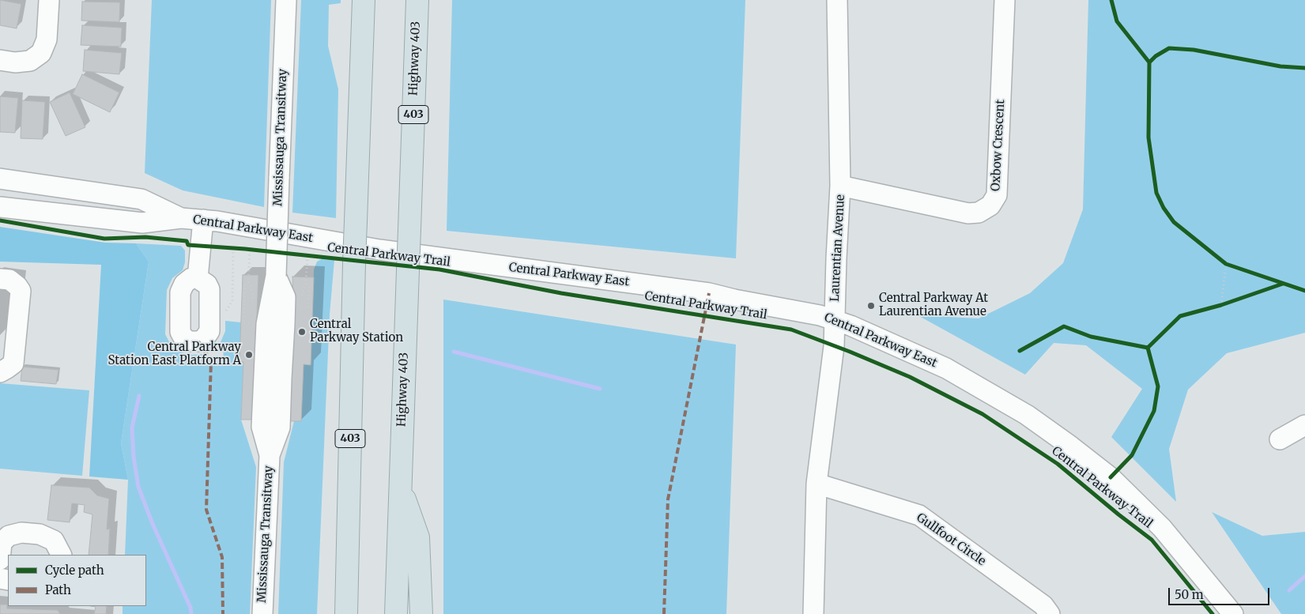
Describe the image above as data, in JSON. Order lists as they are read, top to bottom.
{
  "streets": {
    "highway": ["Highway 403", "403"],
    "street": [
      "Mississauga Transitway",
      "Oxbow Crescent",
      "Central Parkway East",
      "Laurentian Avenue",
      "Gullfoot Circle"
    ],
    "cycle path": ["Central Parkway Trail"]
  },
  "crossings": [
    ["Oxbow Crescent", "Laurentian Avenue"],
    ["Central Parkway East", "Laurentian Avenue"],
    ["Laurentian Avenue", "Gullfoot Circle"]
  ],
  "places": ["Central Parkway At Laurentian Avenue", "Central Parkway Station", "Central Parkway Station East Platform A"],
  "legend": ["Cycle path", "Path"],
  "scale_bar": "50 m"
}
